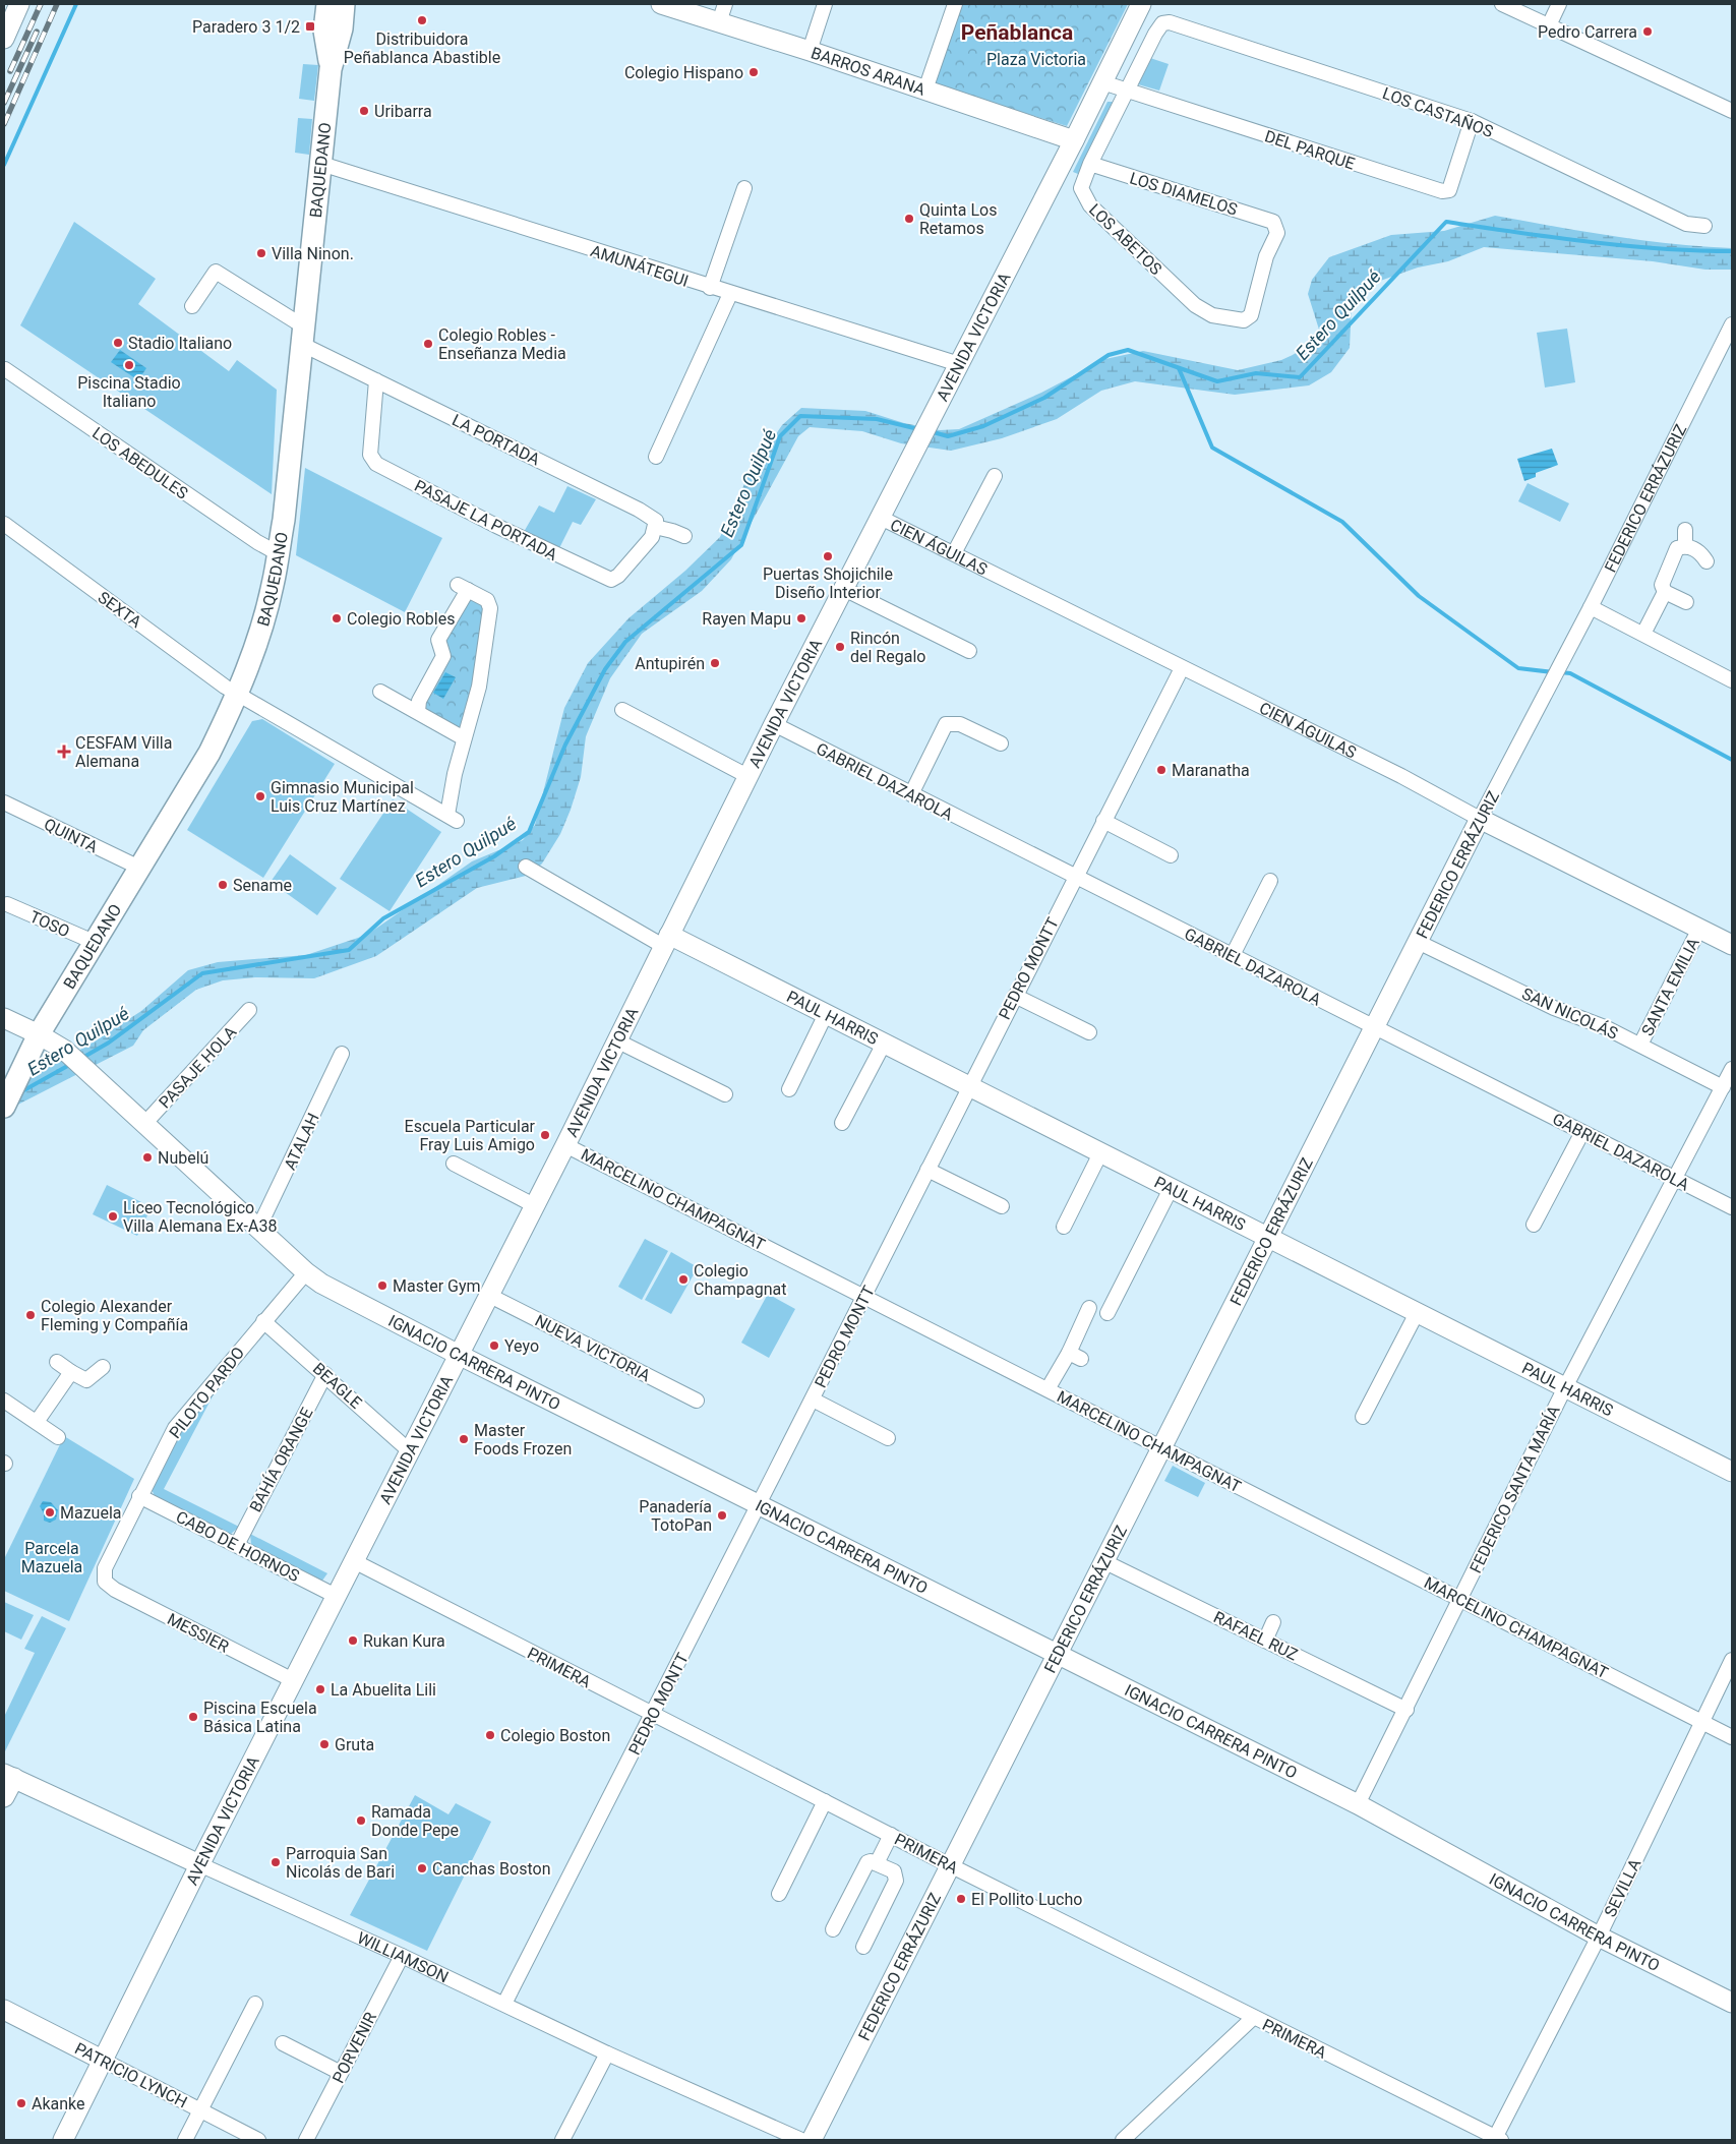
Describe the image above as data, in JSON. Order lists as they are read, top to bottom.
{
  "streets": {
    "main road": ["BAQUEDANO"],
    "street": [
      "BARROS ARANA",
      "LOS CASTAÑOS",
      "DEL PARQUE",
      "LOS DIAMELOS",
      "LOS ABETOS",
      "AMUNÁTEGUI",
      "AVENIDA VICTORIA",
      "LA PORTADA",
      "LOS ABEDULES",
      "FEDERICO ERRÁZURIZ",
      "PASAJE LA PORTADA",
      "CIEN ÁGUILAS",
      "SEXTA",
      "GABRIEL DAZAROLA",
      "QUINTA",
      "TOSO",
      "PEDRO MONTT",
      "SANTA EMILIA",
      "SAN NICOLÁS",
      "PAUL HARRIS",
      "PASAJE HOLA",
      "ATALAH",
      "MARCELINO CHAMPAGNAT",
      "NUEVA VICTORIA",
      "IGNACIO CARRERA PINTO",
      "BEAGLE",
      "PILOTO PARDO",
      "BAHÍA ORANGE",
      "FEDERICO SANTA MARÍA",
      "CABO DE HORNOS",
      "MESSIER",
      "RAFAEL RUZ",
      "PRIMERA",
      "SEVILLA",
      "WILLIAMSON",
      "PORVENIR",
      "PATRICIO LYNCH"
    ]
  },
  "crossings": [
    ["BARROS ARANA", "AVENIDA VICTORIA"],
    ["LOS CASTAÑOS", "DEL PARQUE"],
    ["LOS CASTAÑOS", "LOS ABETOS"],
    ["DEL PARQUE", "LOS ABETOS"],
    ["DEL PARQUE", "AVENIDA VICTORIA"],
    ["BAQUEDANO", "AMUNÁTEGUI"],
    ["BAQUEDANO", "LA PORTADA"],
    ["BAQUEDANO", "LOS ABEDULES"],
    ["BAQUEDANO", "SEXTA"],
    ["BAQUEDANO", "QUINTA"],
    ["BAQUEDANO", "TOSO"],
    ["BAQUEDANO", "IGNACIO CARRERA PINTO"],
    ["LOS DIAMELOS", "LOS ABETOS"],
    ["AMUNÁTEGUI", "AVENIDA VICTORIA"],
    ["AVENIDA VICTORIA", "CIEN ÁGUILAS"],
    ["AVENIDA VICTORIA", "GABRIEL DAZAROLA"],
    ["AVENIDA VICTORIA", "PAUL HARRIS"],
    ["AVENIDA VICTORIA", "MARCELINO CHAMPAGNAT"],
    ["AVENIDA VICTORIA", "NUEVA VICTORIA"],
    ["AVENIDA VICTORIA", "IGNACIO CARRERA PINTO"],
    ["AVENIDA VICTORIA", "BEAGLE"],
    ["AVENIDA VICTORIA", "CABO DE HORNOS"],
    ["AVENIDA VICTORIA", "MESSIER"],
    ["AVENIDA VICTORIA", "PRIMERA"],
    ["AVENIDA VICTORIA", "WILLIAMSON"],
    ["AVENIDA VICTORIA", "PATRICIO LYNCH"],
    ["LA PORTADA", "PASAJE LA PORTADA"],
    ["FEDERICO ERRÁZURIZ", "CIEN ÁGUILAS"],
    ["FEDERICO ERRÁZURIZ", "GABRIEL DAZAROLA"],
    ["FEDERICO ERRÁZURIZ", "SAN NICOLÁS"],
    ["FEDERICO ERRÁZURIZ", "PAUL HARRIS"],
    ["FEDERICO ERRÁZURIZ", "MARCELINO CHAMPAGNAT"],
    ["FEDERICO ERRÁZURIZ", "IGNACIO CARRERA PINTO"],
    ["FEDERICO ERRÁZURIZ", "RAFAEL RUZ"],
    ["FEDERICO ERRÁZURIZ", "PRIMERA"],
    ["CIEN ÁGUILAS", "PEDRO MONTT"],
    ["CIEN ÁGUILAS", "SANTA EMILIA"],
    ["GABRIEL DAZAROLA", "PEDRO MONTT"],
    ["GABRIEL DAZAROLA", "FEDERICO SANTA MARÍA"],
    ["PEDRO MONTT", "PAUL HARRIS"],
    ["PEDRO MONTT", "MARCELINO CHAMPAGNAT"],
    ["PEDRO MONTT", "IGNACIO CARRERA PINTO"],
    ["PEDRO MONTT", "PRIMERA"],
    ["PEDRO MONTT", "WILLIAMSON"],
    ["SANTA EMILIA", "SAN NICOLÁS"],
    ["SAN NICOLÁS", "FEDERICO SANTA MARÍA"],
    ["PAUL HARRIS", "FEDERICO SANTA MARÍA"],
    ["PASAJE HOLA", "IGNACIO CARRERA PINTO"],
    ["ATALAH", "IGNACIO CARRERA PINTO"],
    ["MARCELINO CHAMPAGNAT", "FEDERICO SANTA MARÍA"],
    ["MARCELINO CHAMPAGNAT", "SEVILLA"],
    ["IGNACIO CARRERA PINTO", "PILOTO PARDO"],
    ["IGNACIO CARRERA PINTO", "FEDERICO SANTA MARÍA"],
    ["IGNACIO CARRERA PINTO", "SEVILLA"],
    ["BEAGLE", "PILOTO PARDO"],
    ["BEAGLE", "BAHÍA ORANGE"],
    ["PILOTO PARDO", "CABO DE HORNOS"],
    ["PILOTO PARDO", "MESSIER"],
    ["BAHÍA ORANGE", "CABO DE HORNOS"],
    ["FEDERICO SANTA MARÍA", "RAFAEL RUZ"],
    ["PRIMERA", "SEVILLA"],
    ["WILLIAMSON", "PORVENIR"]
  ],
  "districts": ["Peñablanca"],
  "water": ["Estero Quilpué"],
  "parks": ["Plaza Victoria", "Parcela Mazuela"],
  "places": {
    "other": [
      "Distribuidora Peñablanca Abastible",
      "Pedro Carrera",
      "Colegio Hispano",
      "Uribarra",
      "Quinta Los Retamos",
      "Villa Ninon.",
      "Stadio Italiano",
      "Colegio Robles - Enseñanza Media",
      "Piscina Stadio Italiano",
      "Puertas Shojichile Diseño Interior",
      "Colegio Robles",
      "Rayen Mapu",
      "Rincón del Regalo",
      "Antupirén",
      "Maranatha",
      "Gimnasio Municipal Luis Cruz Martínez",
      "Sename",
      "Escuela Particular Fray Luis Amigo",
      "Nubelú",
      "Liceo Tecnológico Villa Alemana Ex-A38",
      "Colegio Champagnat",
      "Master Gym",
      "Colegio Alexander Fleming y Compañía",
      "Yeyo",
      "Master Foods Frozen",
      "Mazuela",
      "Panadería TotoPan",
      "Rukan Kura",
      "La Abuelita Lili",
      "Piscina Escuela Básica Latina",
      "Colegio Boston",
      "Gruta",
      "Ramada Donde Pepe",
      "Parroquia San Nicolás de Bari",
      "Canchas Boston",
      "El Pollito Lucho",
      "Akanke"
    ],
    "transit": ["Paradero 3 1/2"],
    "health": ["CESFAM Villa Alemana"]
  }
}
